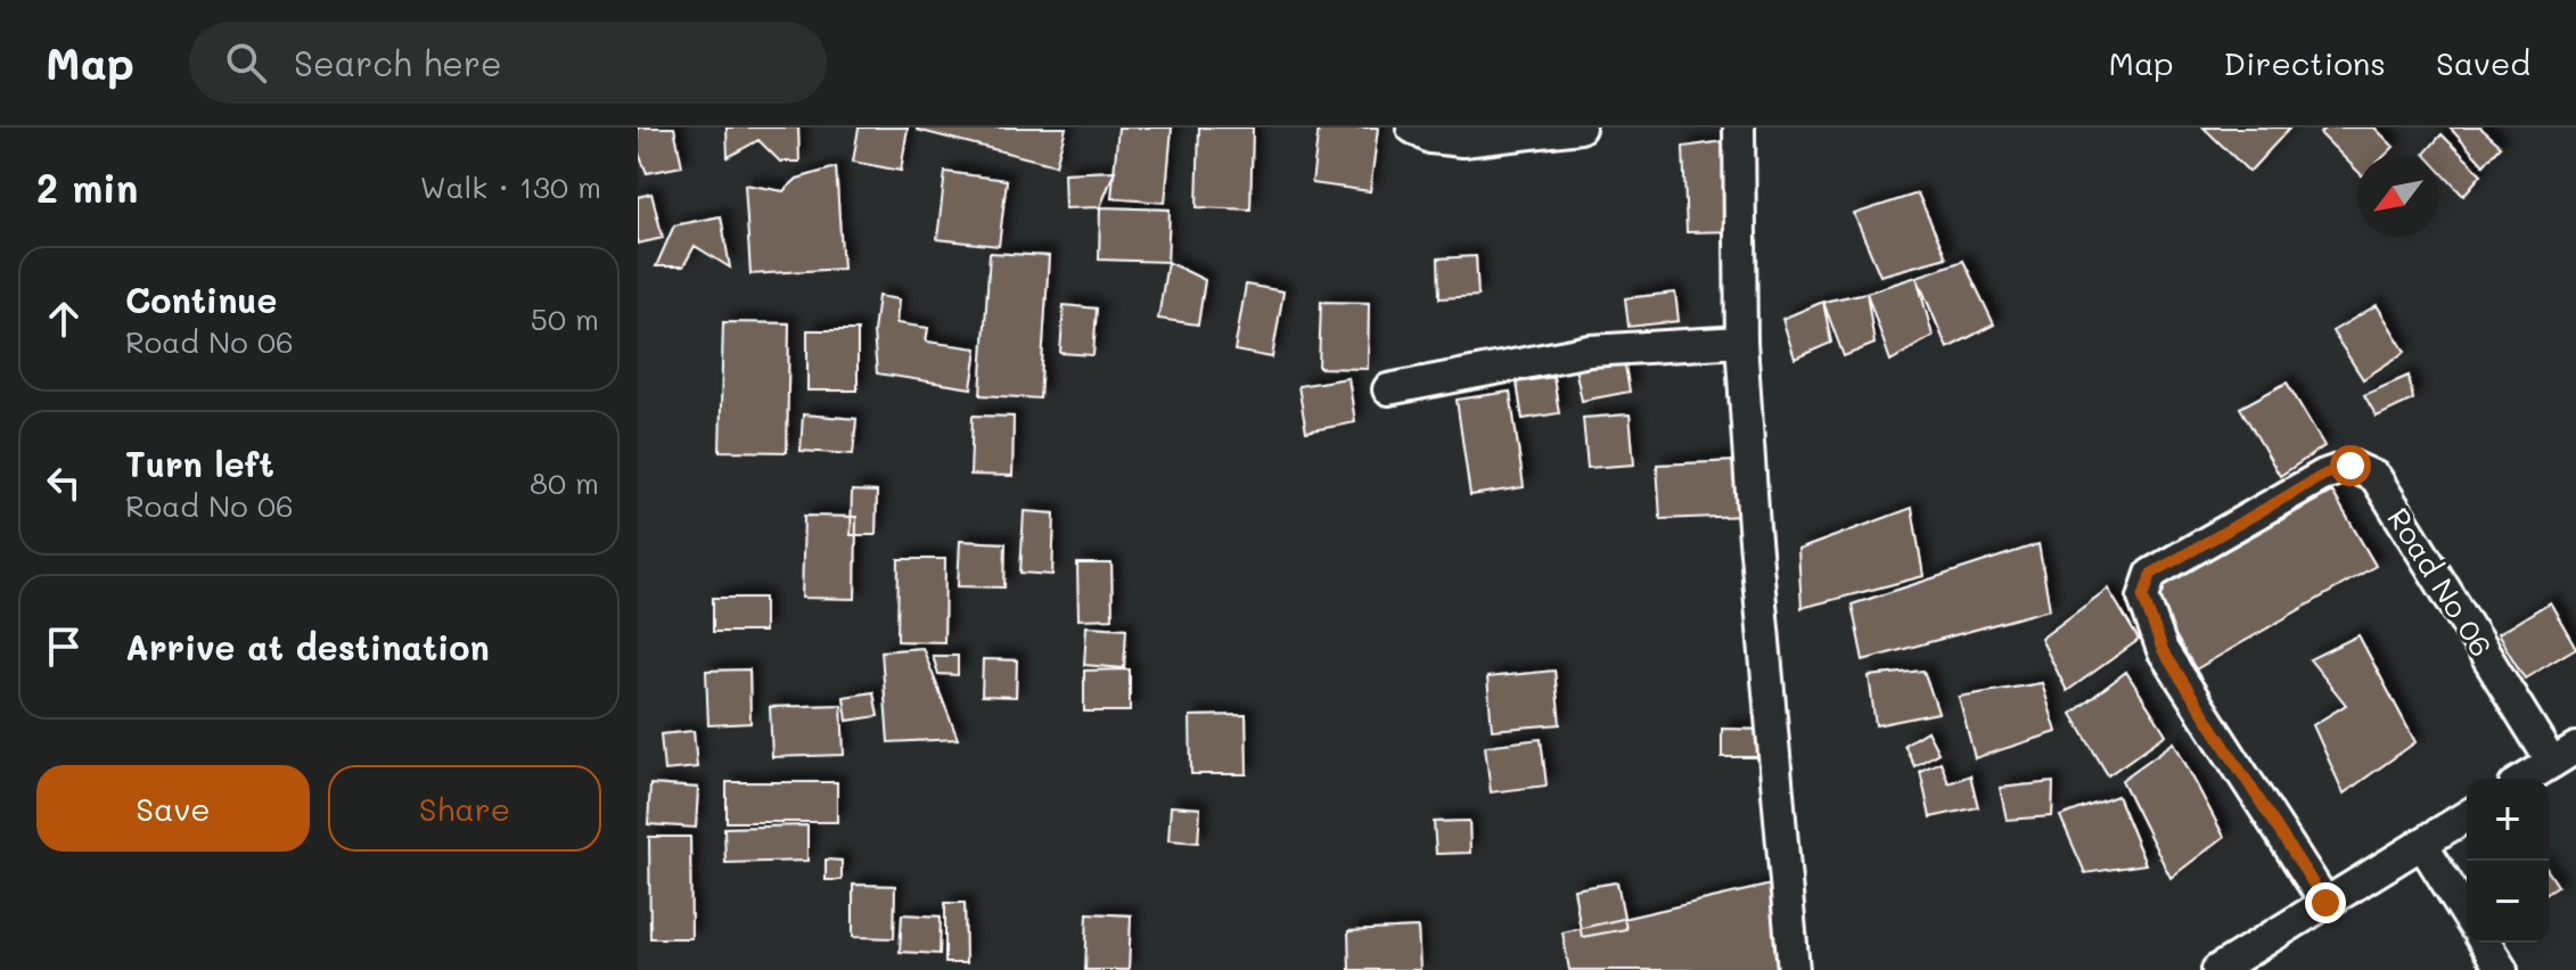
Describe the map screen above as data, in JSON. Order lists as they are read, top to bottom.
{
  "streets": {
    "street": ["Road No 06"]
  },
  "north": "bottom left",
  "page": {
    "header": "Map",
    "search": "Search here",
    "nav": ["Map", "Directions", "Saved"],
    "heading": ["2 min", "Walk · 130 m"],
    "list": [
      ["Continue", "Road No 06", "50 m"],
      ["Turn left", "Road No 06", "80 m"],
      "Arrive at destination"
    ],
    "buttons": ["Save", "Share"],
    "map_buttons": ["+", "−"]
  }
}
